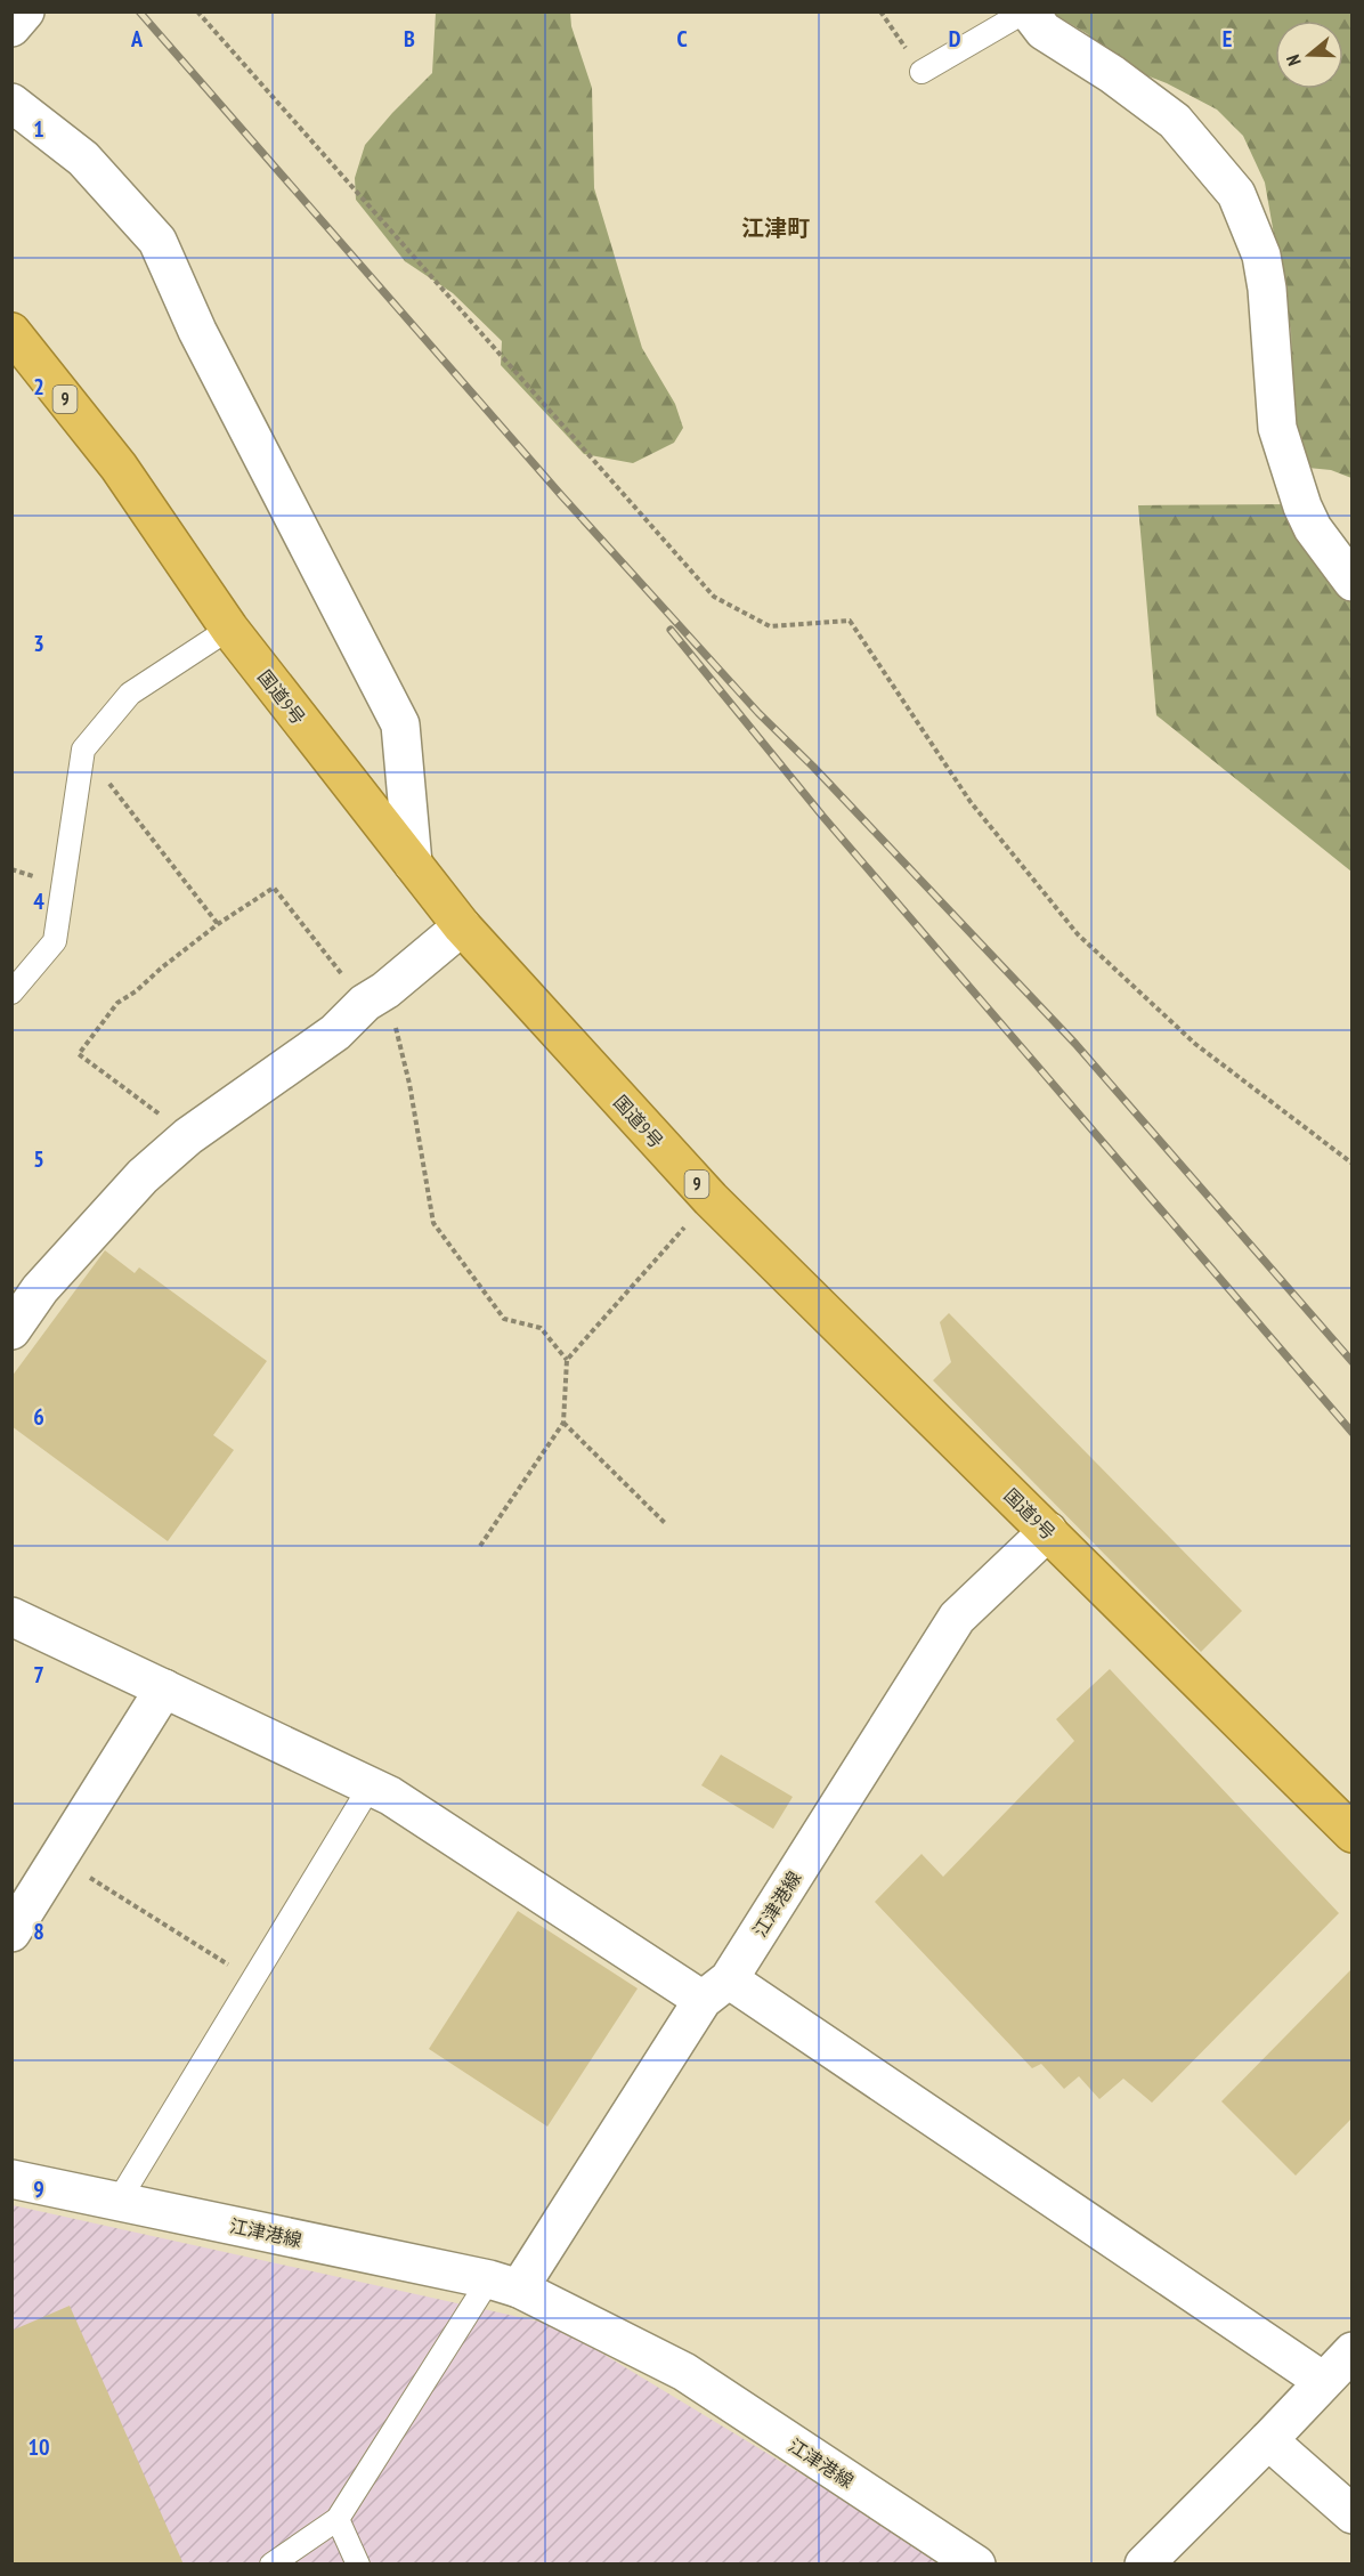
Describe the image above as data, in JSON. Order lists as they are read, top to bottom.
{
  "streets": {
    "highway": ["9", "国道9号"],
    "street": ["江津港線"]
  },
  "crossings": [
    ["国道9号", "江津港線"]
  ],
  "districts": ["江津町"],
  "north": "left",
  "grid": {
    "columns": [
      "A",
      "B",
      "C",
      "D",
      "E"
    ],
    "rows": [
      "1",
      "2",
      "3",
      "4",
      "5",
      "6",
      "7",
      "8",
      "9",
      "10"
    ]
  }
}
